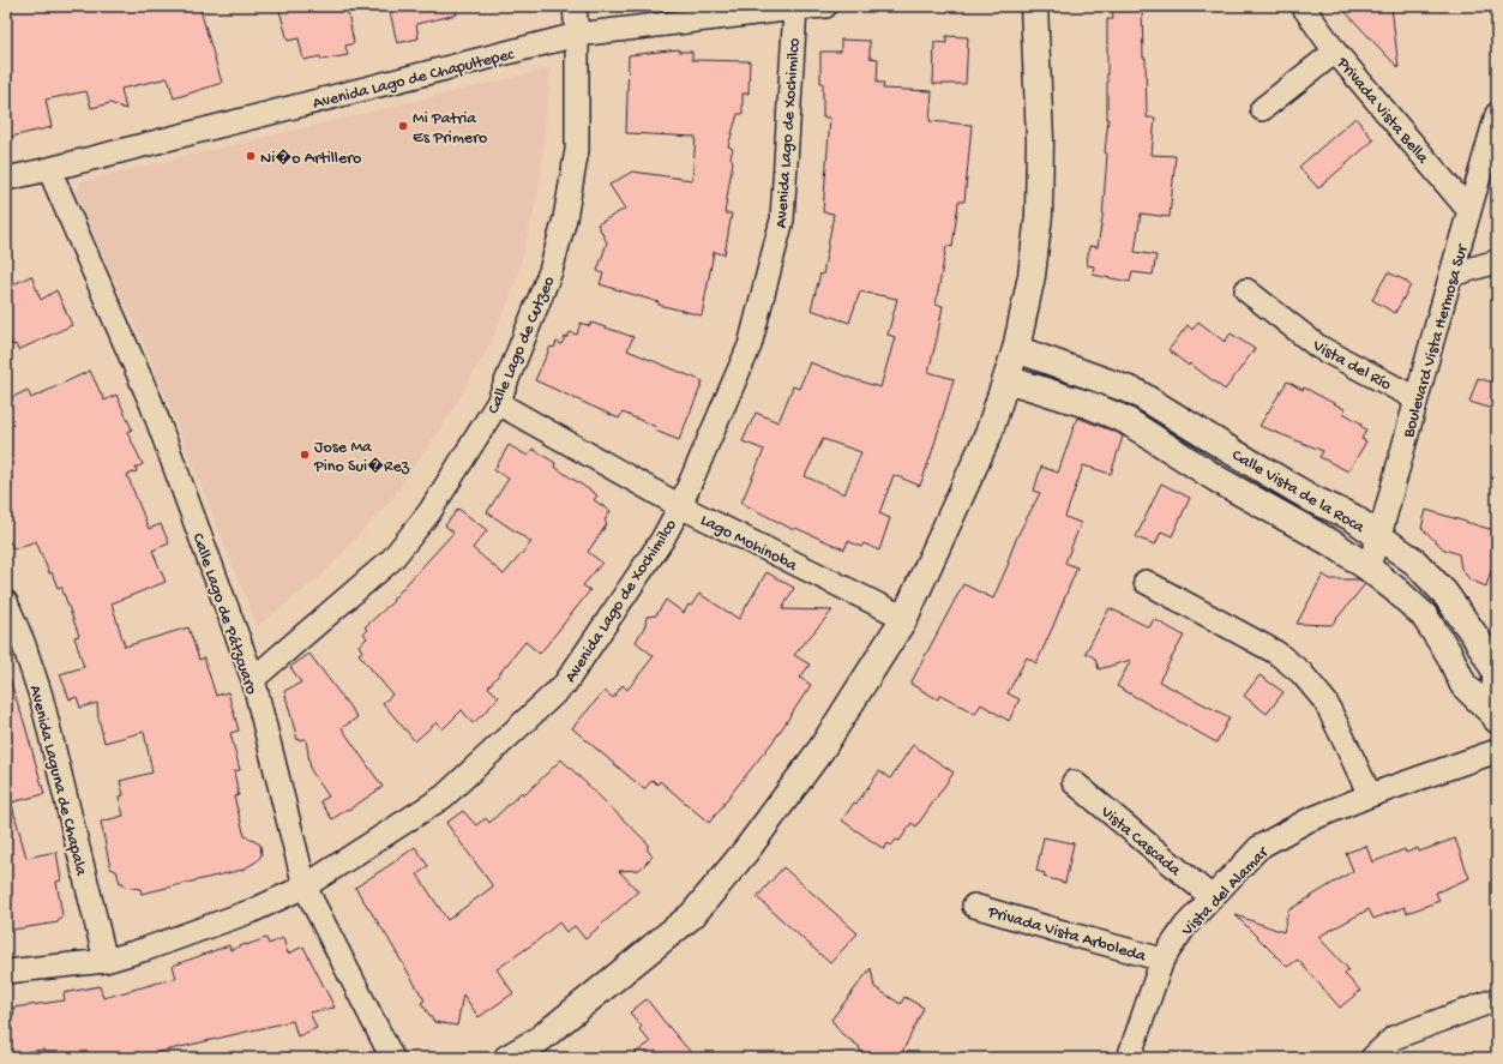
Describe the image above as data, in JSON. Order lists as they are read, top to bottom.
{
  "streets": {
    "street": [
      "Avenida Lago de Chapultepec",
      "Privada Vista Bella",
      "Avenida Lago de Xochimilco",
      "Boulevard Vista Hermosa Sur",
      "Calle Lago de Cutzeo",
      "Vista del Río",
      "Calle Vista de la Roca",
      "Lago Mohinoba",
      "Calle Lago de Pátzcuaro",
      "Avenida Laguna de Chapala",
      "Vista Cascada",
      "Vista del Alamar",
      "Privada Vista Arboleda"
    ]
  },
  "crossings": [
    ["Avenida Lago de Chapultepec", "Avenida Lago de Xochimilco"],
    ["Avenida Lago de Chapultepec", "Calle Lago de Cutzeo"],
    ["Avenida Lago de Chapultepec", "Calle Lago de Pátzcuaro"],
    ["Privada Vista Bella", "Boulevard Vista Hermosa Sur"],
    ["Avenida Lago de Xochimilco", "Lago Mohinoba"],
    ["Avenida Lago de Xochimilco", "Calle Lago de Pátzcuaro"],
    ["Avenida Lago de Xochimilco", "Avenida Laguna de Chapala"],
    ["Boulevard Vista Hermosa Sur", "Vista del Río"],
    ["Boulevard Vista Hermosa Sur", "Calle Vista de la Roca"],
    ["Calle Lago de Cutzeo", "Lago Mohinoba"],
    ["Calle Lago de Cutzeo", "Calle Lago de Pátzcuaro"],
    ["Vista Cascada", "Vista del Alamar"],
    ["Vista del Alamar", "Privada Vista Arboleda"]
  ],
  "places": ["Mi Patria Es Primero", "Ni�o Artillero", "Jose Ma Pino Sui�Rez"]
}
